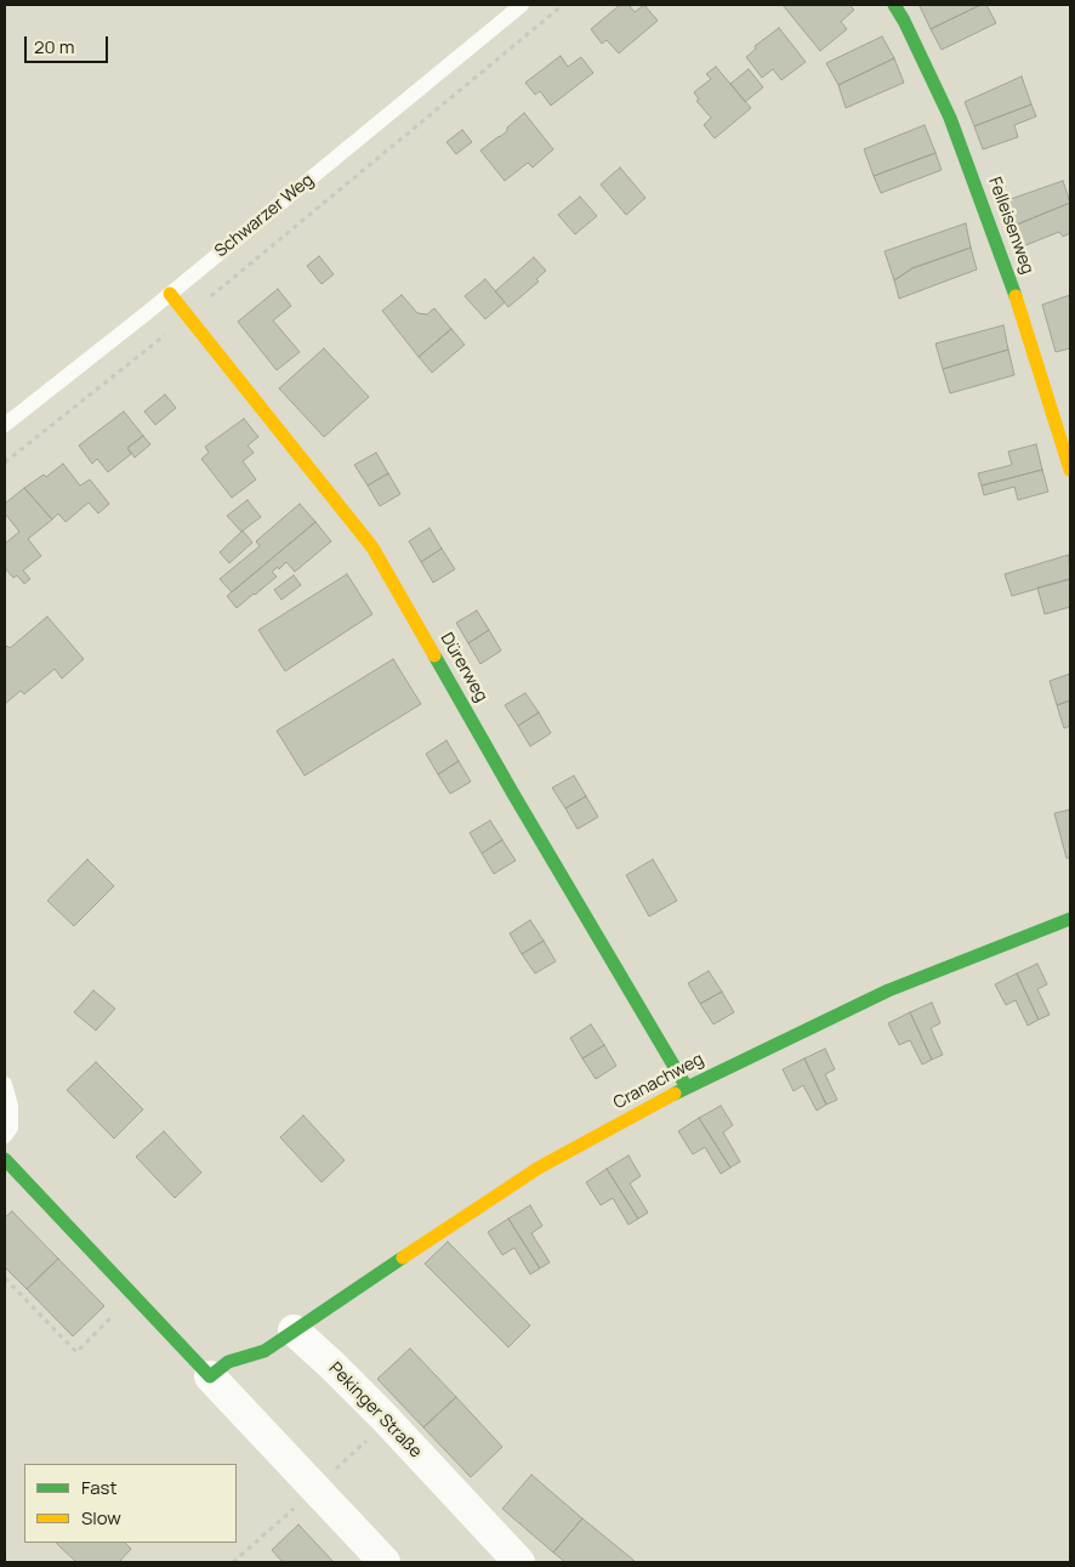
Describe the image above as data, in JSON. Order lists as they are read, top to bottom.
{
  "streets": {
    "street": [
      "Felleisenweg",
      "Dürerweg",
      "Cranachweg",
      "Pekinger Straße"
    ],
    "lane": ["Schwarzer Weg"]
  },
  "crossings": [
    ["Schwarzer Weg", "Dürerweg"],
    ["Dürerweg", "Cranachweg"],
    ["Cranachweg", "Pekinger Straße"]
  ],
  "legend": ["Fast", "Slow"],
  "scale_bar": "20 m"
}
